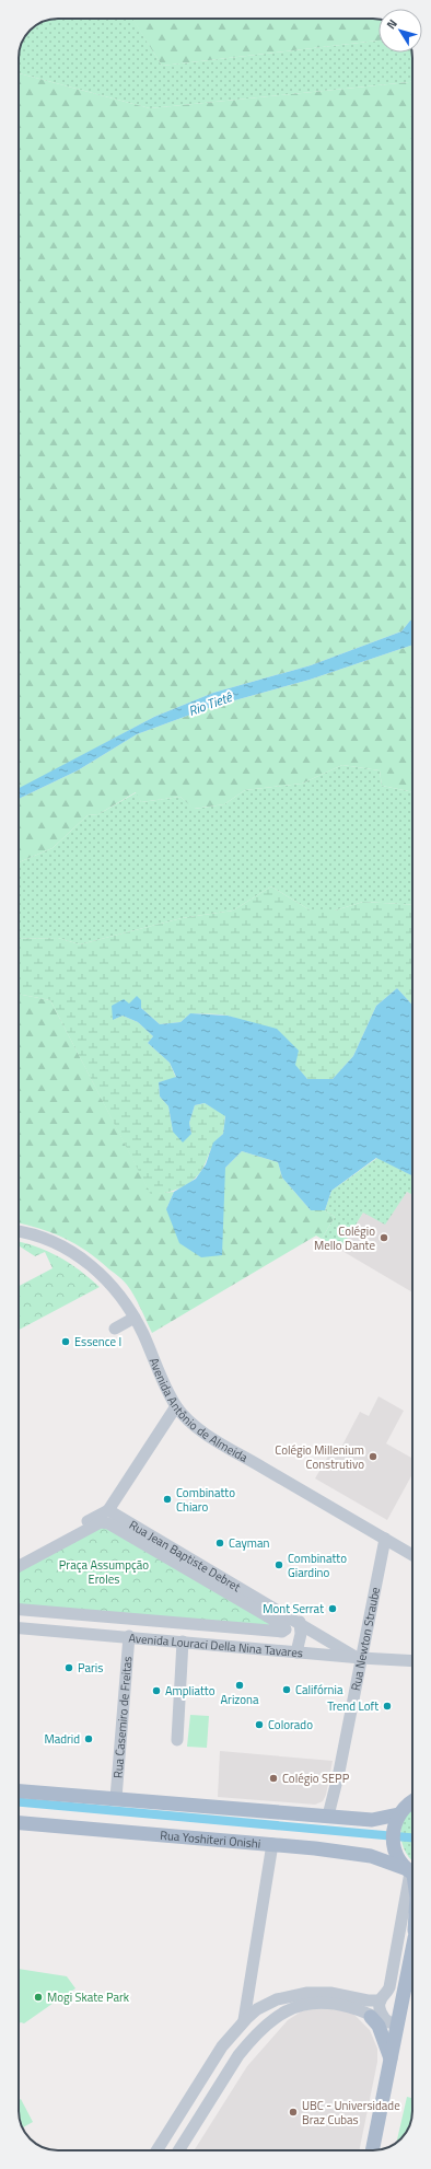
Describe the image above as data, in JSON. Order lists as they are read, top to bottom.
{
  "streets": {
    "main road": ["Rua Yoshiteri Onishi"],
    "street": [
      "Avenida Antônio de Almeida",
      "Rua Jean Baptiste Debret",
      "Rua Newton Straube",
      "Avenida Louraci Della Nina Tavares",
      "Rua Casemiro de Freitas"
    ]
  },
  "crossings": [
    ["Avenida Antônio de Almeida", "Rua Newton Straube"],
    ["Rua Jean Baptiste Debret", "Rua Newton Straube"],
    ["Rua Jean Baptiste Debret", "Avenida Louraci Della Nina Tavares"],
    ["Rua Newton Straube", "Avenida Louraci Della Nina Tavares"],
    ["Avenida Louraci Della Nina Tavares", "Rua Casemiro de Freitas"]
  ],
  "water": ["Rio Tietê"],
  "parks": ["Praça Assumpção Eroles"],
  "places": [
    "Colégio Mello Dante",
    "Essence I",
    "Colégio Millenium Construtivo",
    "Combinatto Chiaro",
    "Cayman",
    "Combinatto Giardino",
    "Mont Serrat",
    "Paris",
    "Arizona",
    "Califórnia",
    "Ampliatto",
    "Trend Loft",
    "Colorado",
    "Madrid",
    "Colégio SEPP",
    "Mogi Skate Park",
    "UBC - Universidade Braz Cubas"
  ],
  "north": "top left"
}
